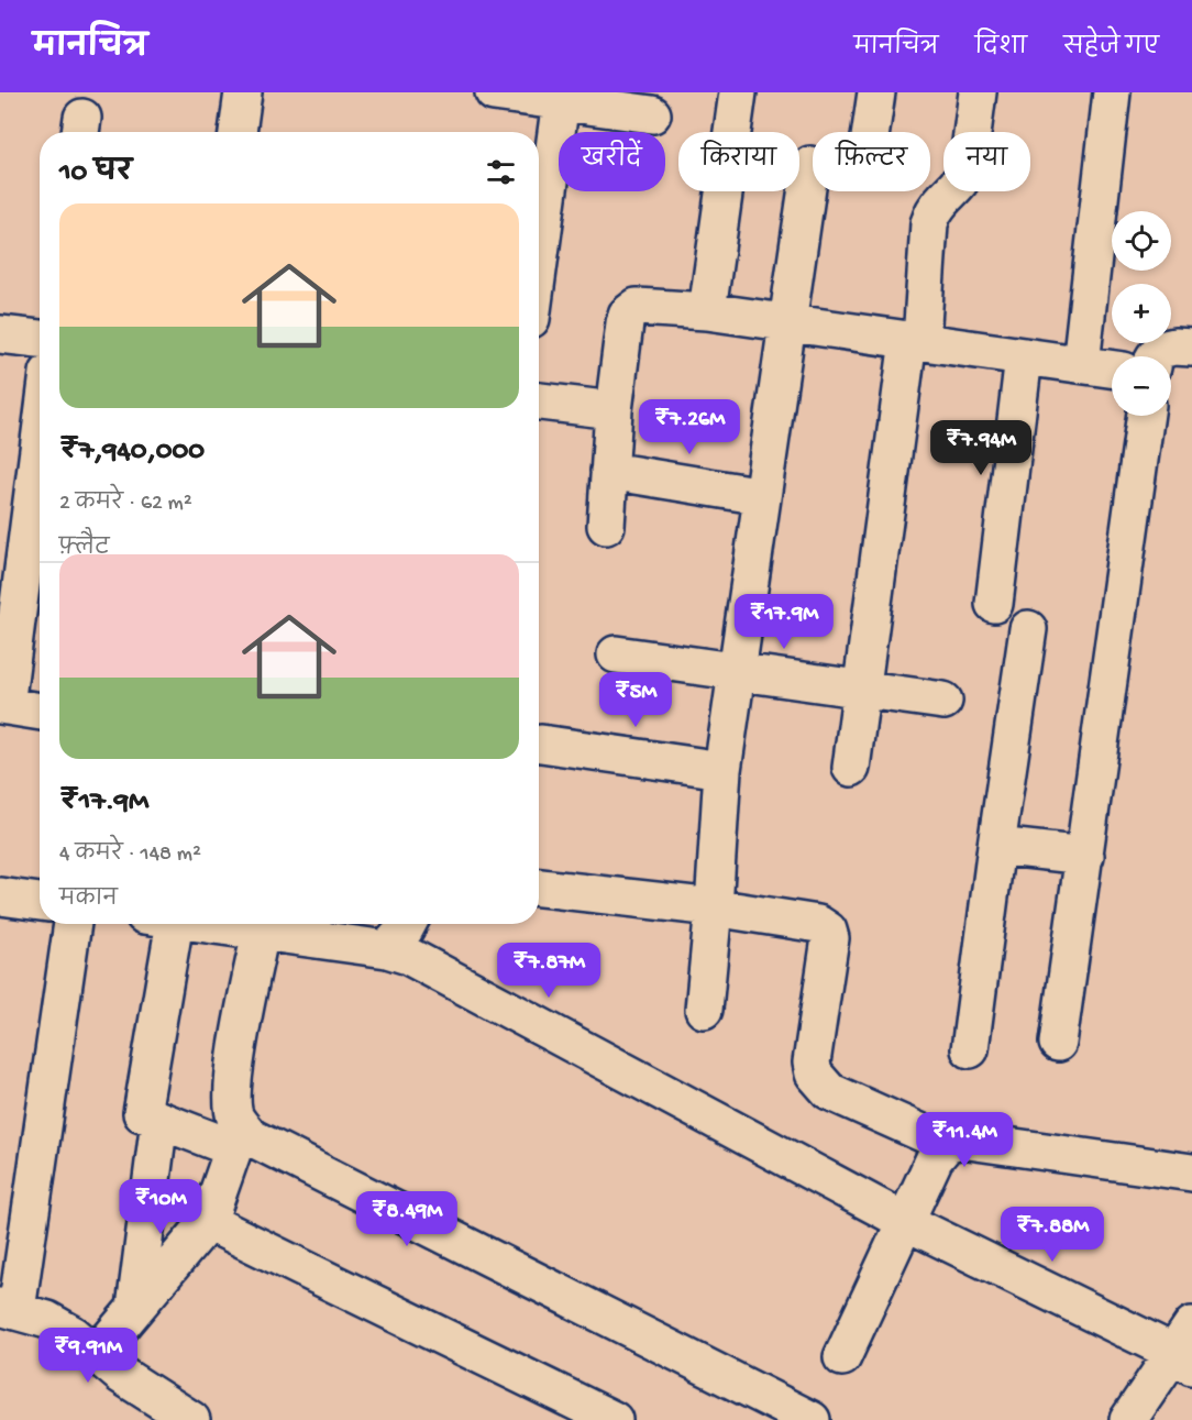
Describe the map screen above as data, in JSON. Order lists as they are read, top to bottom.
{
  "page": {
    "header": "मानचित्र",
    "nav": ["मानचित्र", "दिशा", "सहेजे गए"],
    "chip": [
      "खरीदें",
      "किराया",
      "फ़िल्टर",
      "नया"
    ],
    "heading": "10 घर",
    "map_buttons": ["+", "−"],
    "list": [
      {
        "name": "₹7,940,000",
        "note": "2 कमरे · 62 m² · फ़्लैट"
      },
      {
        "name": "₹17.9M",
        "note": "4 कमरे · 148 m² · मकान"
      }
    ],
    "price": [
      "₹7.26M",
      "₹7.94M",
      "₹17.9M",
      "₹5M",
      "₹7.87M",
      "₹11.4M",
      "₹10M",
      "₹8.49M",
      "₹7.88M",
      "₹9.91M"
    ]
  }
}
